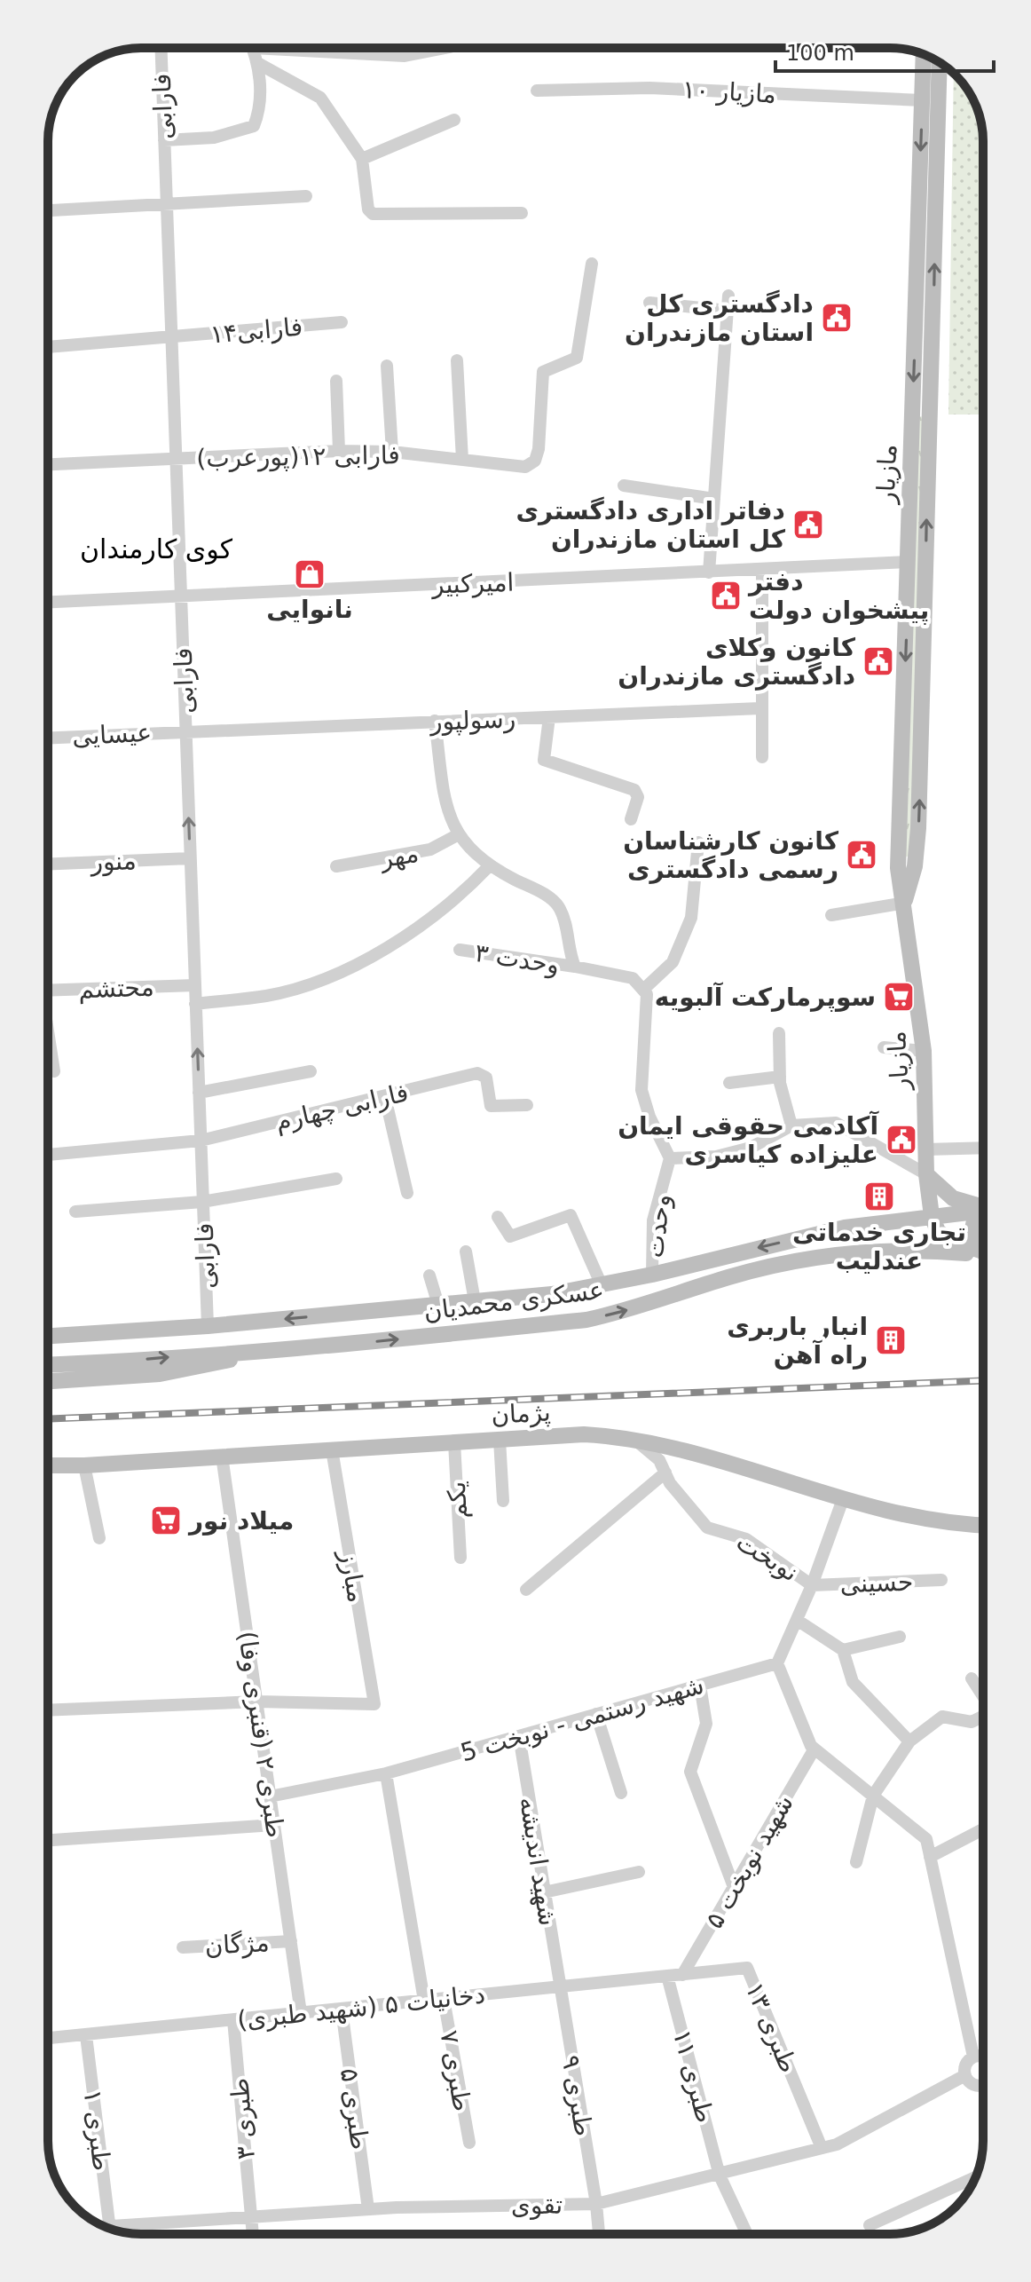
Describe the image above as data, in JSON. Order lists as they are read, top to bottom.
{
  "streets": {
    "main road": ["مازیار", "عسکری محمدیان", "پژمان"],
    "street": [
      "مازیار ١٠",
      "فارابی",
      "فارابی۱۴‌",
      "فارابی ۱۲(پورعرب)",
      "امیرکبیر",
      "رسولپور",
      "عیسایی",
      "مهر",
      "منور",
      "وحدت ۳",
      "محتشم",
      "فارابی چهارم",
      "وحدت",
      "یکم",
      "نوبخت",
      "مبارز",
      "حسینی",
      "شهید رستمی - نوبخت 5",
      "طبری ۲ (قنبری وفا)",
      "شهید اندیشه",
      "شهید نوبخت ۵",
      "مژگان",
      "دخانیات ۵ (شهید طبری)",
      "طبری ۱۳",
      "طبری ۷",
      "طبری ۱۱",
      "طبری ۹",
      "طبری ۵",
      "طبری ۳",
      "طبری ۱",
      "تقوی"
    ]
  },
  "crossings": [
    ["مازیار ١٠", "مازیار"],
    ["فارابی", "فارابی۱۴‌"],
    ["فارابی", "فارابی ۱۲(پورعرب)"],
    ["فارابی", "امیرکبیر"],
    ["فارابی", "رسولپور"],
    ["فارابی", "عیسایی"],
    ["فارابی", "منور"],
    ["فارابی", "محتشم"],
    ["فارابی", "فارابی چهارم"],
    ["فارابی", "عسکری محمدیان"],
    ["مازیار", "امیرکبیر"],
    ["مازیار", "وحدت"],
    ["مازیار", "عسکری محمدیان"],
    ["رسولپور", "عیسایی"],
    ["وحدت", "عسکری محمدیان"],
    ["پژمان", "یکم"],
    ["پژمان", "نوبخت"],
    ["پژمان", "مبارز"],
    ["پژمان", "طبری ۲ (قنبری وفا)"],
    ["نوبخت", "حسینی"],
    ["مبارز", "طبری ۲ (قنبری وفا)"],
    ["شهید رستمی - نوبخت 5", "طبری ۲ (قنبری وفا)"],
    ["شهید رستمی - نوبخت 5", "شهید اندیشه"],
    ["طبری ۲ (قنبری وفا)", "مژگان"],
    ["طبری ۲ (قنبری وفا)", "دخانیات ۵ (شهید طبری)"],
    ["شهید اندیشه", "دخانیات ۵ (شهید طبری)"],
    ["شهید اندیشه", "طبری ۹"],
    ["شهید نوبخت ۵", "دخانیات ۵ (شهید طبری)"],
    ["شهید نوبخت ۵", "طبری ۱۳"],
    ["دخانیات ۵ (شهید طبری)", "طبری ۱۳"],
    ["دخانیات ۵ (شهید طبری)", "طبری ۷"],
    ["دخانیات ۵ (شهید طبری)", "طبری ۱۱"],
    ["دخانیات ۵ (شهید طبری)", "طبری ۹"],
    ["دخانیات ۵ (شهید طبری)", "طبری ۵"],
    ["دخانیات ۵ (شهید طبری)", "طبری ۳"],
    ["دخانیات ۵ (شهید طبری)", "طبری ۱"],
    ["طبری ۱۳", "تقوی"],
    ["طبری ۱۱", "تقوی"],
    ["طبری ۹", "تقوی"],
    ["طبری ۵", "تقوی"],
    ["طبری ۳", "تقوی"]
  ],
  "districts": ["کوی کارمندان"],
  "places": {
    "public building": [
      "دادگستری کل استان مازندران",
      "دفاتر اداری دادگستری کل استان مازندران",
      "دفتر پیشخوان دولت",
      "کانون وکلای دادگستری مازندران",
      "کانون کارشناسان رسمی دادگستری",
      "آکادمی حقوقی ایمان علیزاده کیاسری"
    ],
    "shop": ["نانوایی"],
    "supermarket": ["سوپرمارکت آلبویه", "میلاد نور"],
    "building": ["تجاری خدماتی عندلیب", "انبار باربری راه آهن"]
  },
  "scale_bar": "100 m"
}
